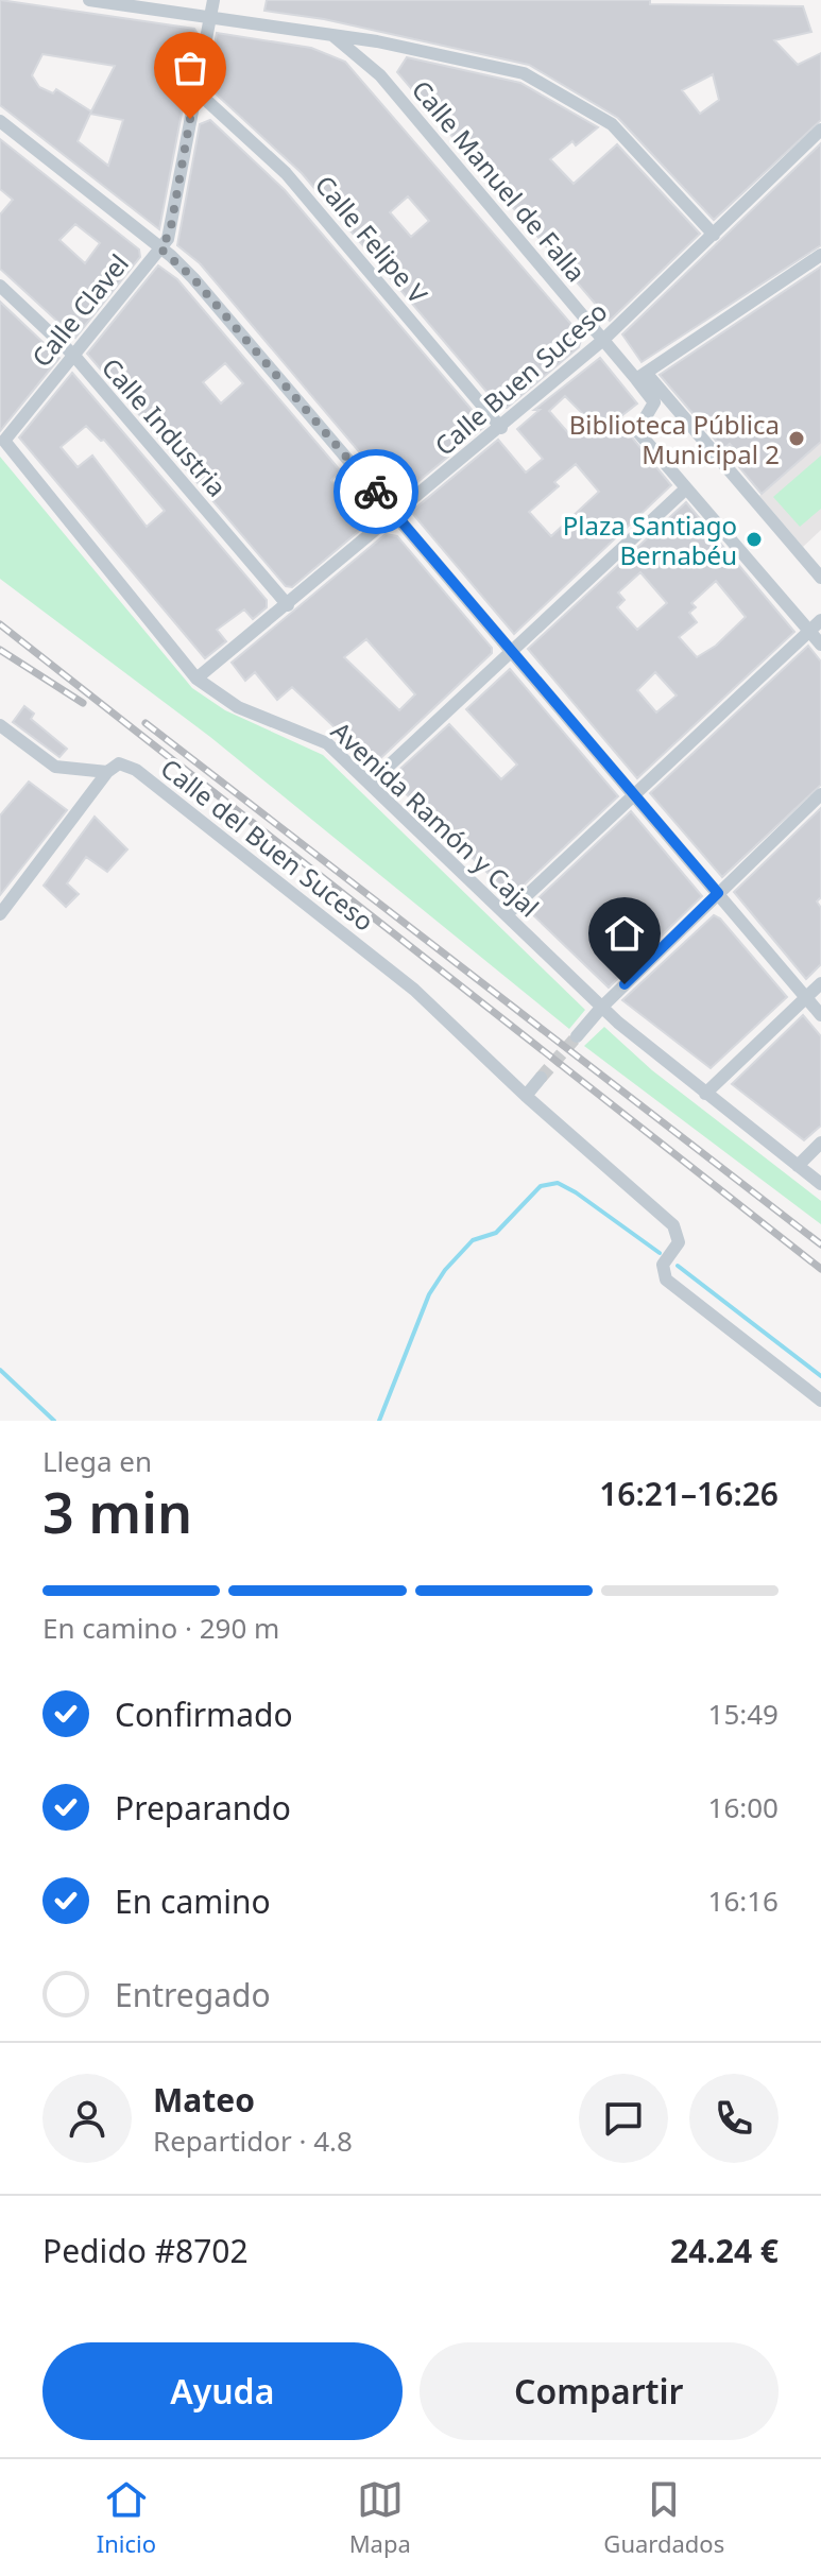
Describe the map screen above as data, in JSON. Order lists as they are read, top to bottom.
{
  "streets": {
    "street": [
      "Calle Manuel de Falla",
      "Calle Felipe V",
      "Calle Clavel",
      "Calle Buen Suceso",
      "Calle Industria",
      "Avenida Ramón y Cajal",
      "Calle del Buen Suceso"
    ]
  },
  "crossings": [
    ["Calle Manuel de Falla", "Calle Buen Suceso"],
    ["Calle Felipe V", "Calle Clavel"],
    ["Calle Felipe V", "Calle Buen Suceso"],
    ["Calle Clavel", "Calle Industria"],
    ["Calle Clavel", "Avenida Ramón y Cajal"],
    ["Calle Buen Suceso", "Calle Industria"],
    ["Calle Buen Suceso", "Avenida Ramón y Cajal"]
  ],
  "places": ["Biblioteca Pública Municipal 2", "Plaza Santiago Bernabéu"],
  "page": {
    "heading": ["3 min", "Llega en", "16:21–16:26"],
    "panel": [
      "Mateo",
      "Repartidor · 4.8",
      "Pedido #8702",
      "24.24 €"
    ],
    "bar": "En camino · 290 m",
    "list": [
      ["Confirmado", "15:49"],
      ["Preparando", "16:00"],
      ["En camino", "16:16"],
      "Entregado"
    ],
    "buttons": ["Ayuda", "Compartir"],
    "tabs": ["Inicio", "Mapa", "Guardados"]
  }
}
